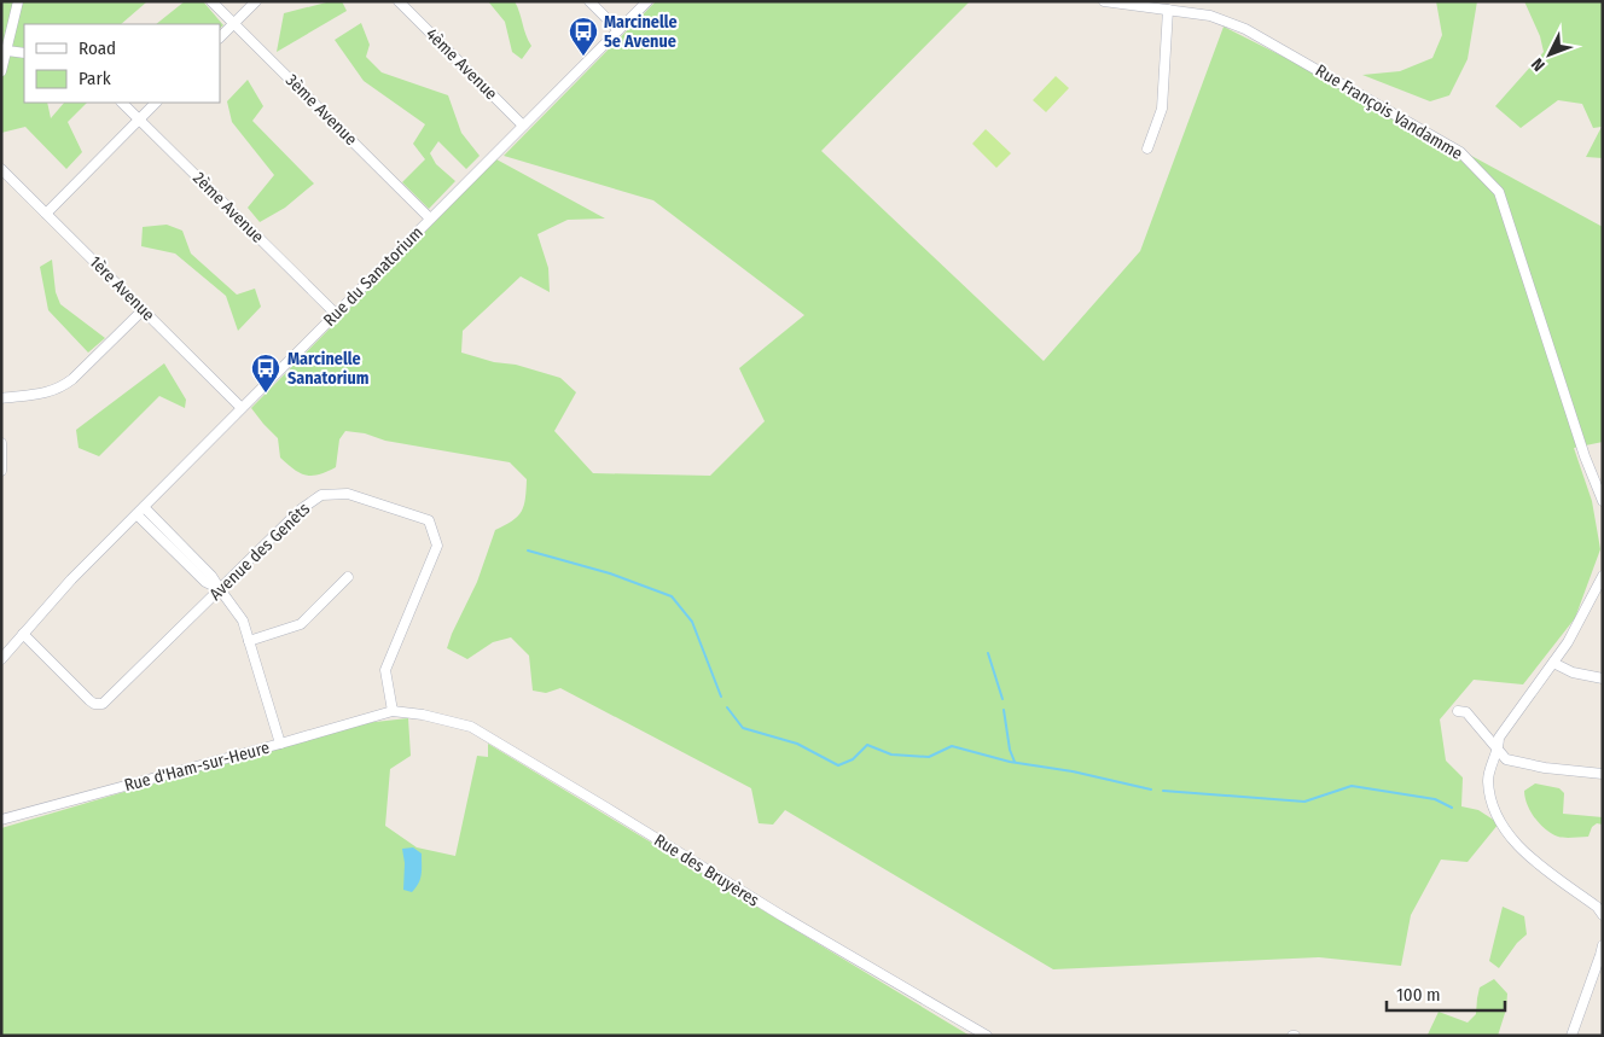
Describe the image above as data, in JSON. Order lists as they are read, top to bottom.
{
  "streets": {
    "street": [
      "4ème Avenue",
      "3ème Avenue",
      "Rue François Vandamme",
      "2ème Avenue",
      "Rue du Sanatorium",
      "1ère Avenue",
      "Avenue des Genêts",
      "Rue d'Ham-sur-Heure",
      "Rue des Bruyères"
    ]
  },
  "crossings": [
    ["4ème Avenue", "Rue du Sanatorium"],
    ["3ème Avenue", "Rue du Sanatorium"],
    ["2ème Avenue", "Rue du Sanatorium"],
    ["Rue du Sanatorium", "1ère Avenue"],
    ["Rue du Sanatorium", "Avenue des Genêts"],
    ["Avenue des Genêts", "Rue d'Ham-sur-Heure"],
    ["Avenue des Genêts", "Rue des Bruyères"],
    ["Rue d'Ham-sur-Heure", "Rue des Bruyères"]
  ],
  "places": {
    "bus stop": ["Marcinelle 5e Avenue", "Marcinelle Sanatorium"]
  },
  "legend": ["Road", "Park"],
  "scale_bar": "100 m",
  "north": "bottom left"
}
